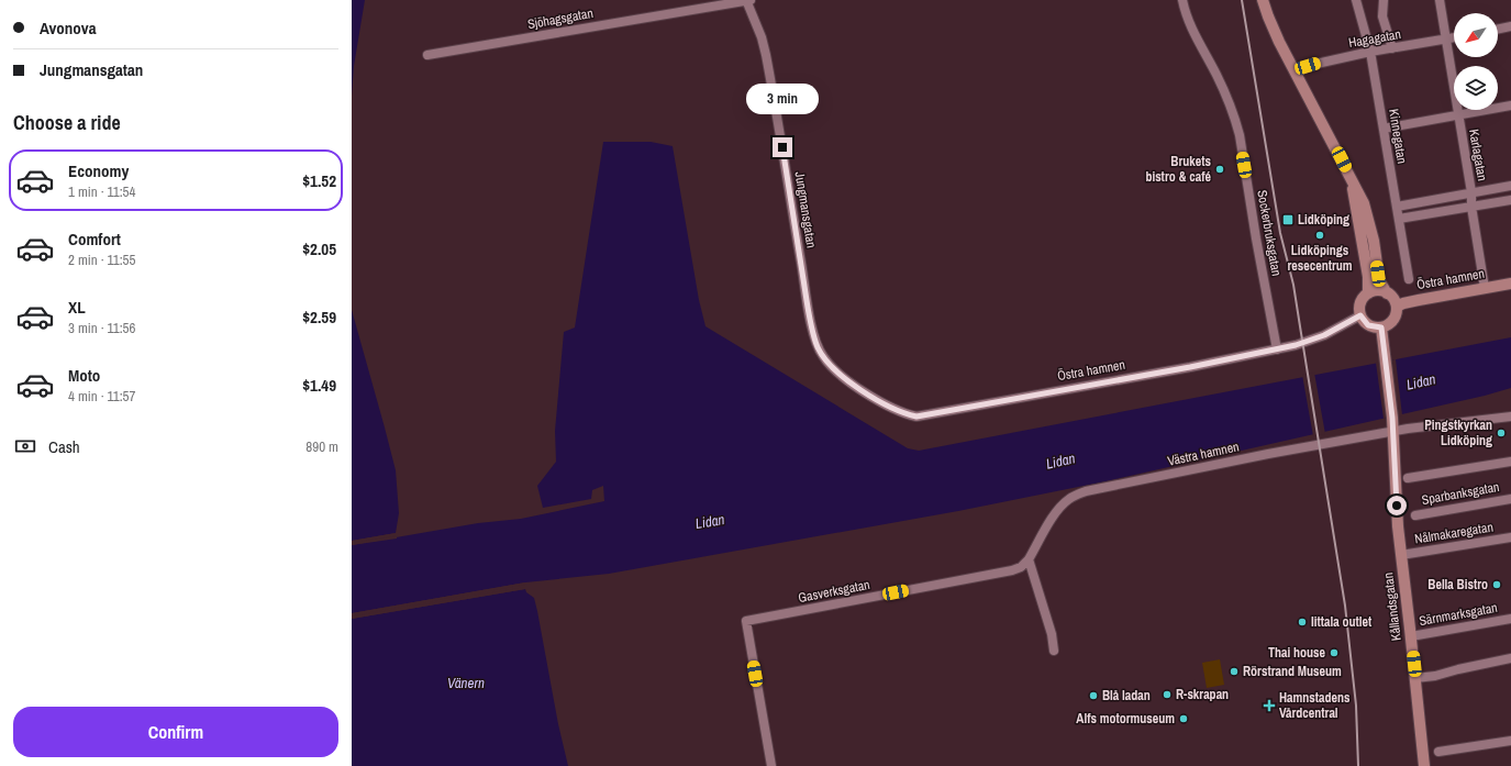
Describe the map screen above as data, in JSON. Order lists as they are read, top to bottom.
{
  "streets": {
    "main road": ["Östra hamnen", "Kållandsgatan"],
    "street": [
      "Sjöhagsgatan",
      "Hagagatan",
      "Kinnegatan",
      "Karlagatan",
      "Jungmansgatan",
      "Sockerbruksgatan",
      "Västra hamnen",
      "Sparbanksgatan",
      "Nålmakaregatan",
      "Gasverksgatan",
      "Särnmarksgatan"
    ]
  },
  "crossings": [
    ["Sjöhagsgatan", "Jungmansgatan"],
    ["Hagagatan", "Kinnegatan"],
    ["Hagagatan", "Karlagatan"],
    ["Karlagatan", "Östra hamnen"],
    ["Jungmansgatan", "Östra hamnen"],
    ["Sockerbruksgatan", "Östra hamnen"],
    ["Östra hamnen", "Kållandsgatan"],
    ["Västra hamnen", "Gasverksgatan"],
    ["Västra hamnen", "Kållandsgatan"],
    ["Nålmakaregatan", "Kållandsgatan"],
    ["Kållandsgatan", "Särnmarksgatan"]
  ],
  "water": ["Lidan", "Vänern"],
  "places": {
    "other": [
      "Brukets bistro & café",
      "Lidköpings resecentrum",
      "Pingstkyrkan Lidköping",
      "Bella Bistro",
      "Iittala outlet",
      "Thai house",
      "Rörstrand Museum",
      "R-skrapan",
      "Blå ladan",
      "Alfs motormuseum"
    ],
    "transit": ["Lidköping"],
    "health": ["Hamnstadens Vårdcentral"]
  },
  "north": "bottom left",
  "page": {
    "banner": ["Avonova", "Jungmansgatan"],
    "bubble": "3 min",
    "heading": "Choose a ride",
    "list": [
      {
        "name": "Economy",
        "note": "1 min · 11:54",
        "value": "$1.52"
      },
      {
        "name": "Comfort",
        "note": "2 min · 11:55",
        "value": "$2.05"
      },
      {
        "name": "XL",
        "note": "3 min · 11:56",
        "value": "$2.59"
      },
      {
        "name": "Moto",
        "note": "4 min · 11:57",
        "value": "$1.49"
      }
    ],
    "pay": ["Cash", "890 m"],
    "buttons": "Confirm"
  }
}
